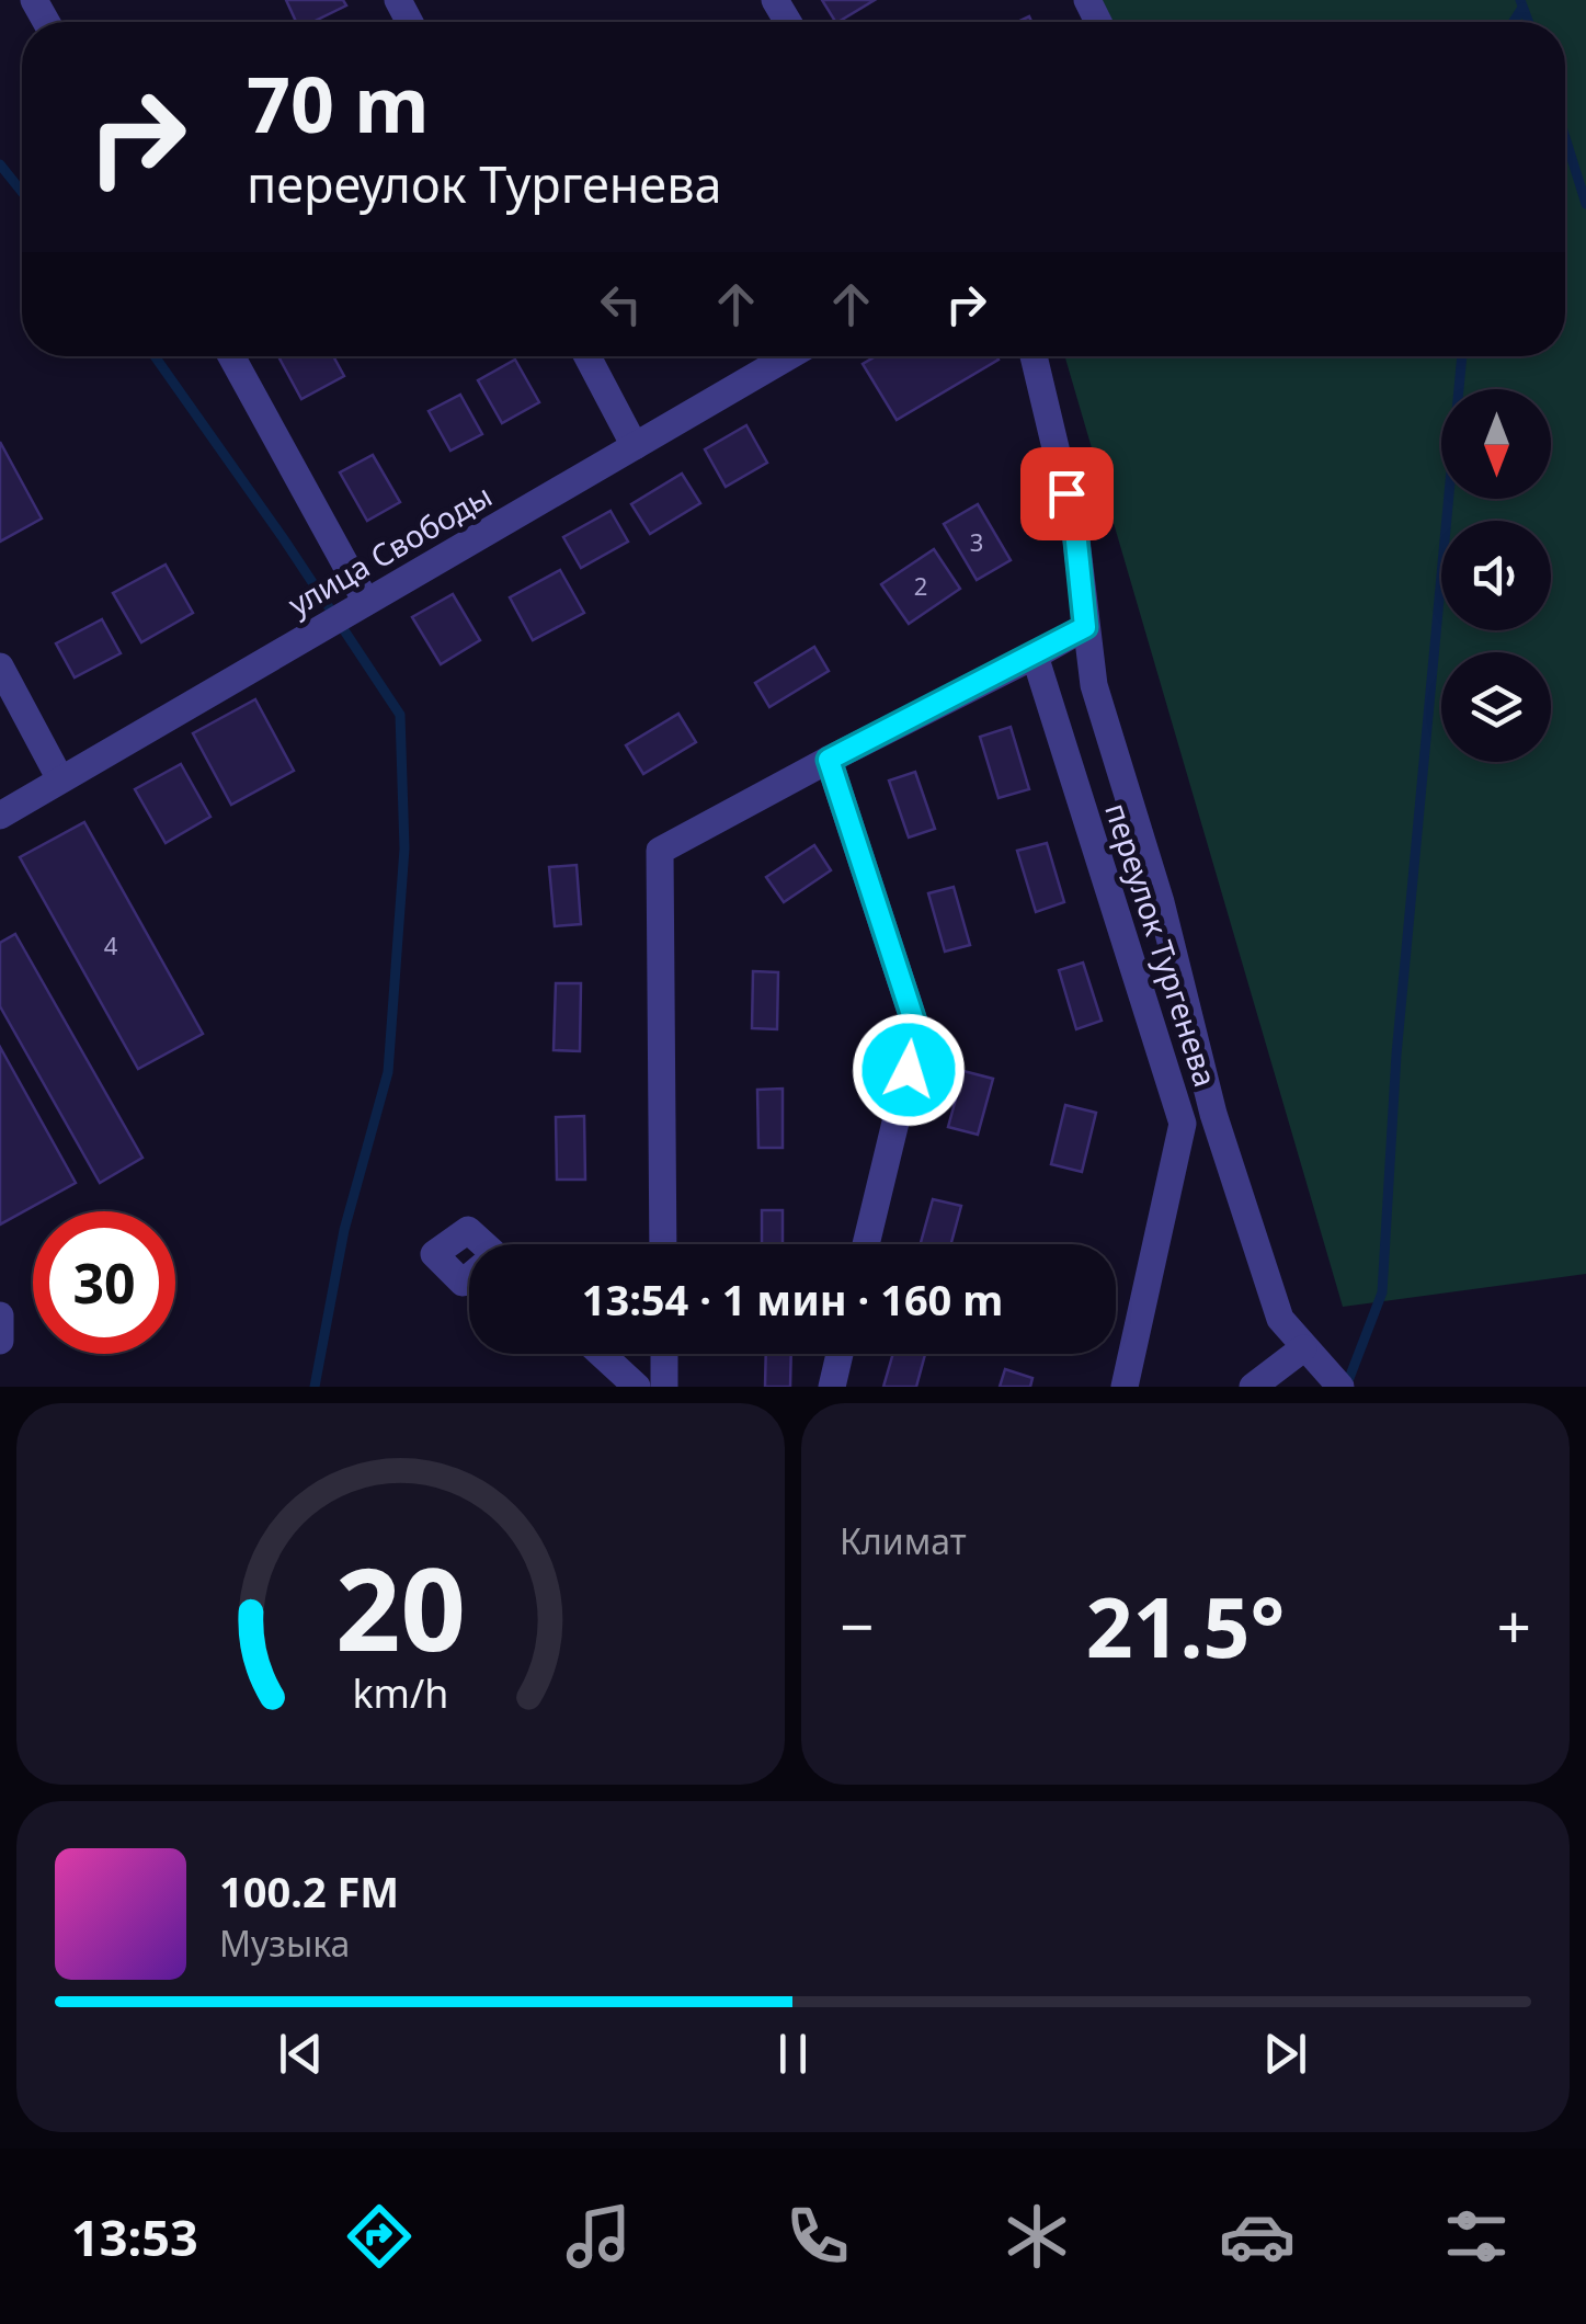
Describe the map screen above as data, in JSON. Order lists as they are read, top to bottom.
{
  "streets": {
    "street": ["улица Свободы", "переулок Тургенева"]
  },
  "house_numbers": ["3", "2", "4"],
  "north": "bottom",
  "page": {
    "turn": ["70 m", "переулок Тургенева"],
    "limit": "30",
    "trip": "13:54 · 1 мин · 160 m",
    "tile": "Климат",
    "heat": ["−", "21.5°", "+"],
    "song": ["100.2 FM", "Музыка"],
    "tabs": "13:53",
    "gauge": ["20", "km/h"]
  }
}
